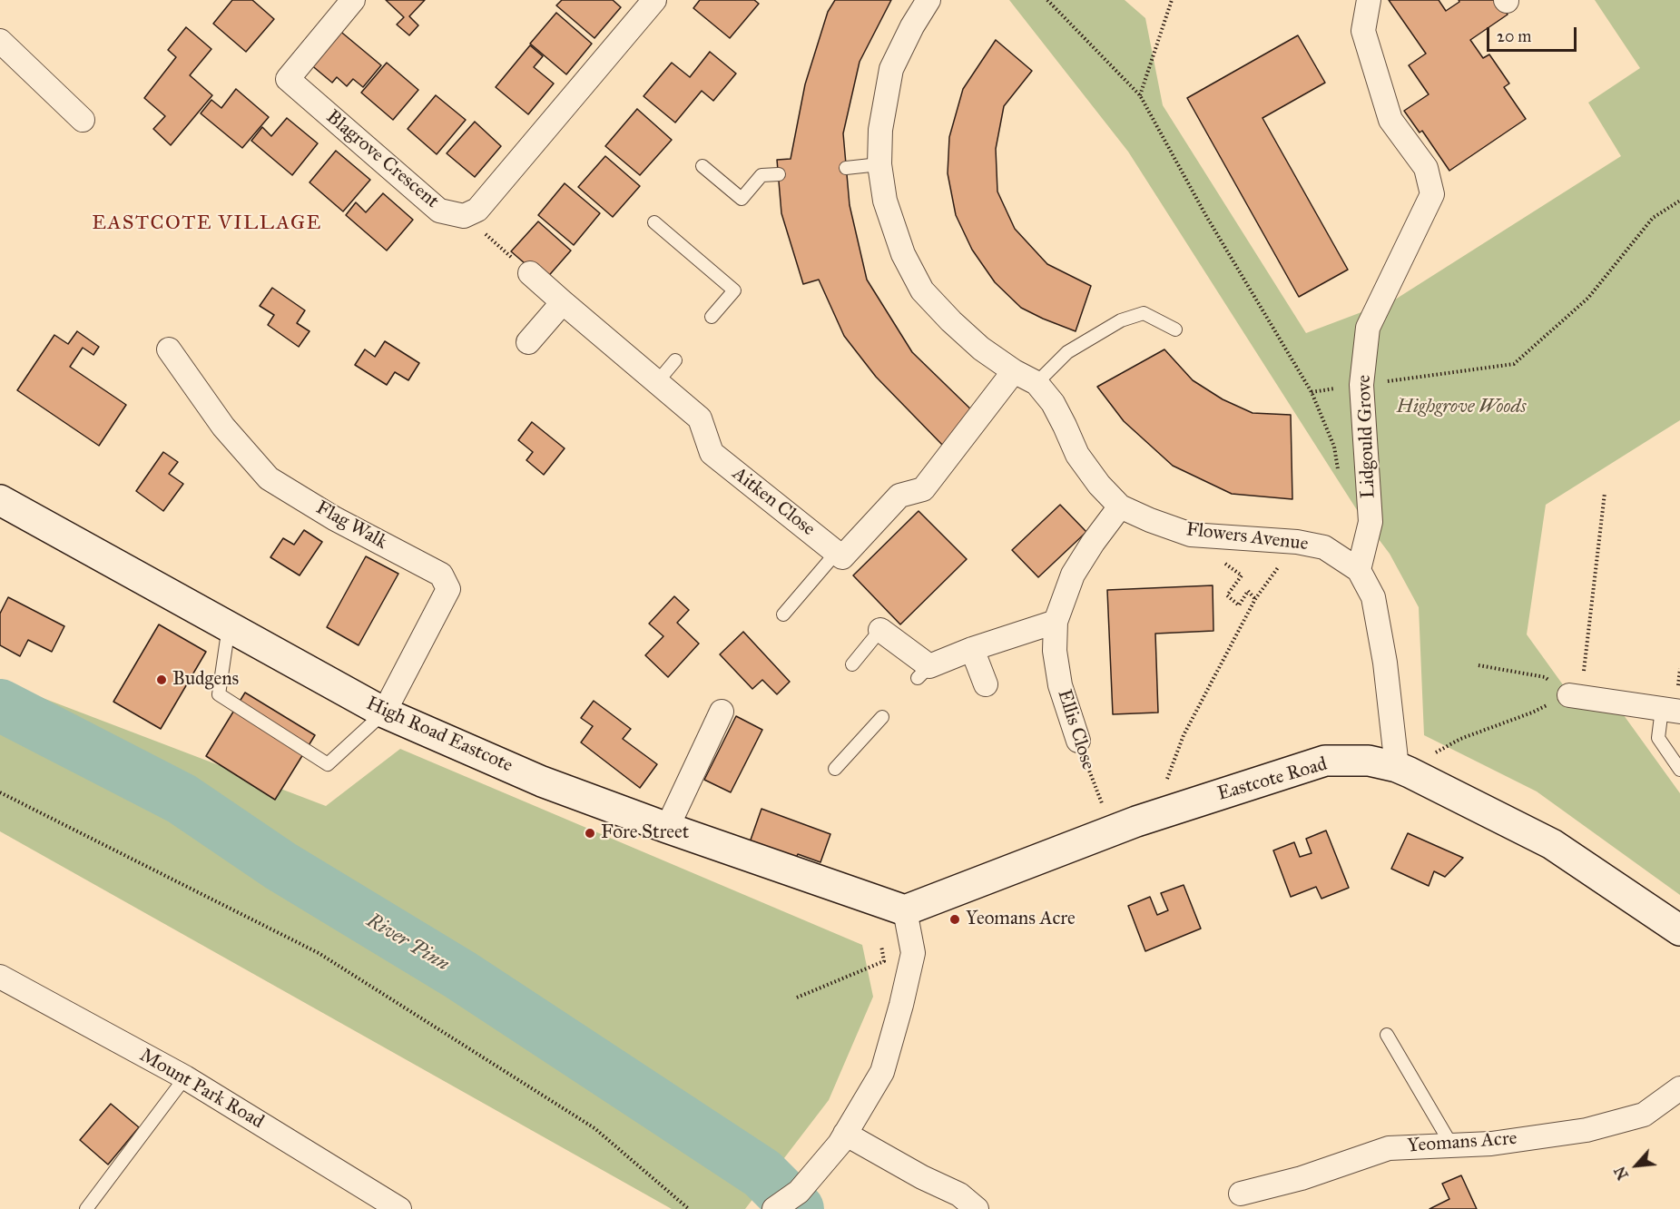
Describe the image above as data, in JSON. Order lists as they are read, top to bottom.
{
  "streets": {
    "main road": ["High Road Eastcote", "Eastcote Road"],
    "street": [
      "Blagrove Crescent",
      "Lidgould Grove",
      "Aitken Close",
      "Flag Walk",
      "Flowers Avenue",
      "Ellis Close",
      "Mount Park Road",
      "Yeomans Acre"
    ]
  },
  "crossings": [
    ["Lidgould Grove", "Flowers Avenue"],
    ["Flag Walk", "High Road Eastcote"],
    ["Flowers Avenue", "Ellis Close"],
    ["High Road Eastcote", "Eastcote Road"]
  ],
  "districts": ["EASTCOTE VILLAGE"],
  "water": ["River Pinn"],
  "parks": ["Highgrove Woods"],
  "places": ["Budgens", "Fore Street", "Yeomans Acre"],
  "scale_bar": "20 m",
  "north": "bottom left"
}
